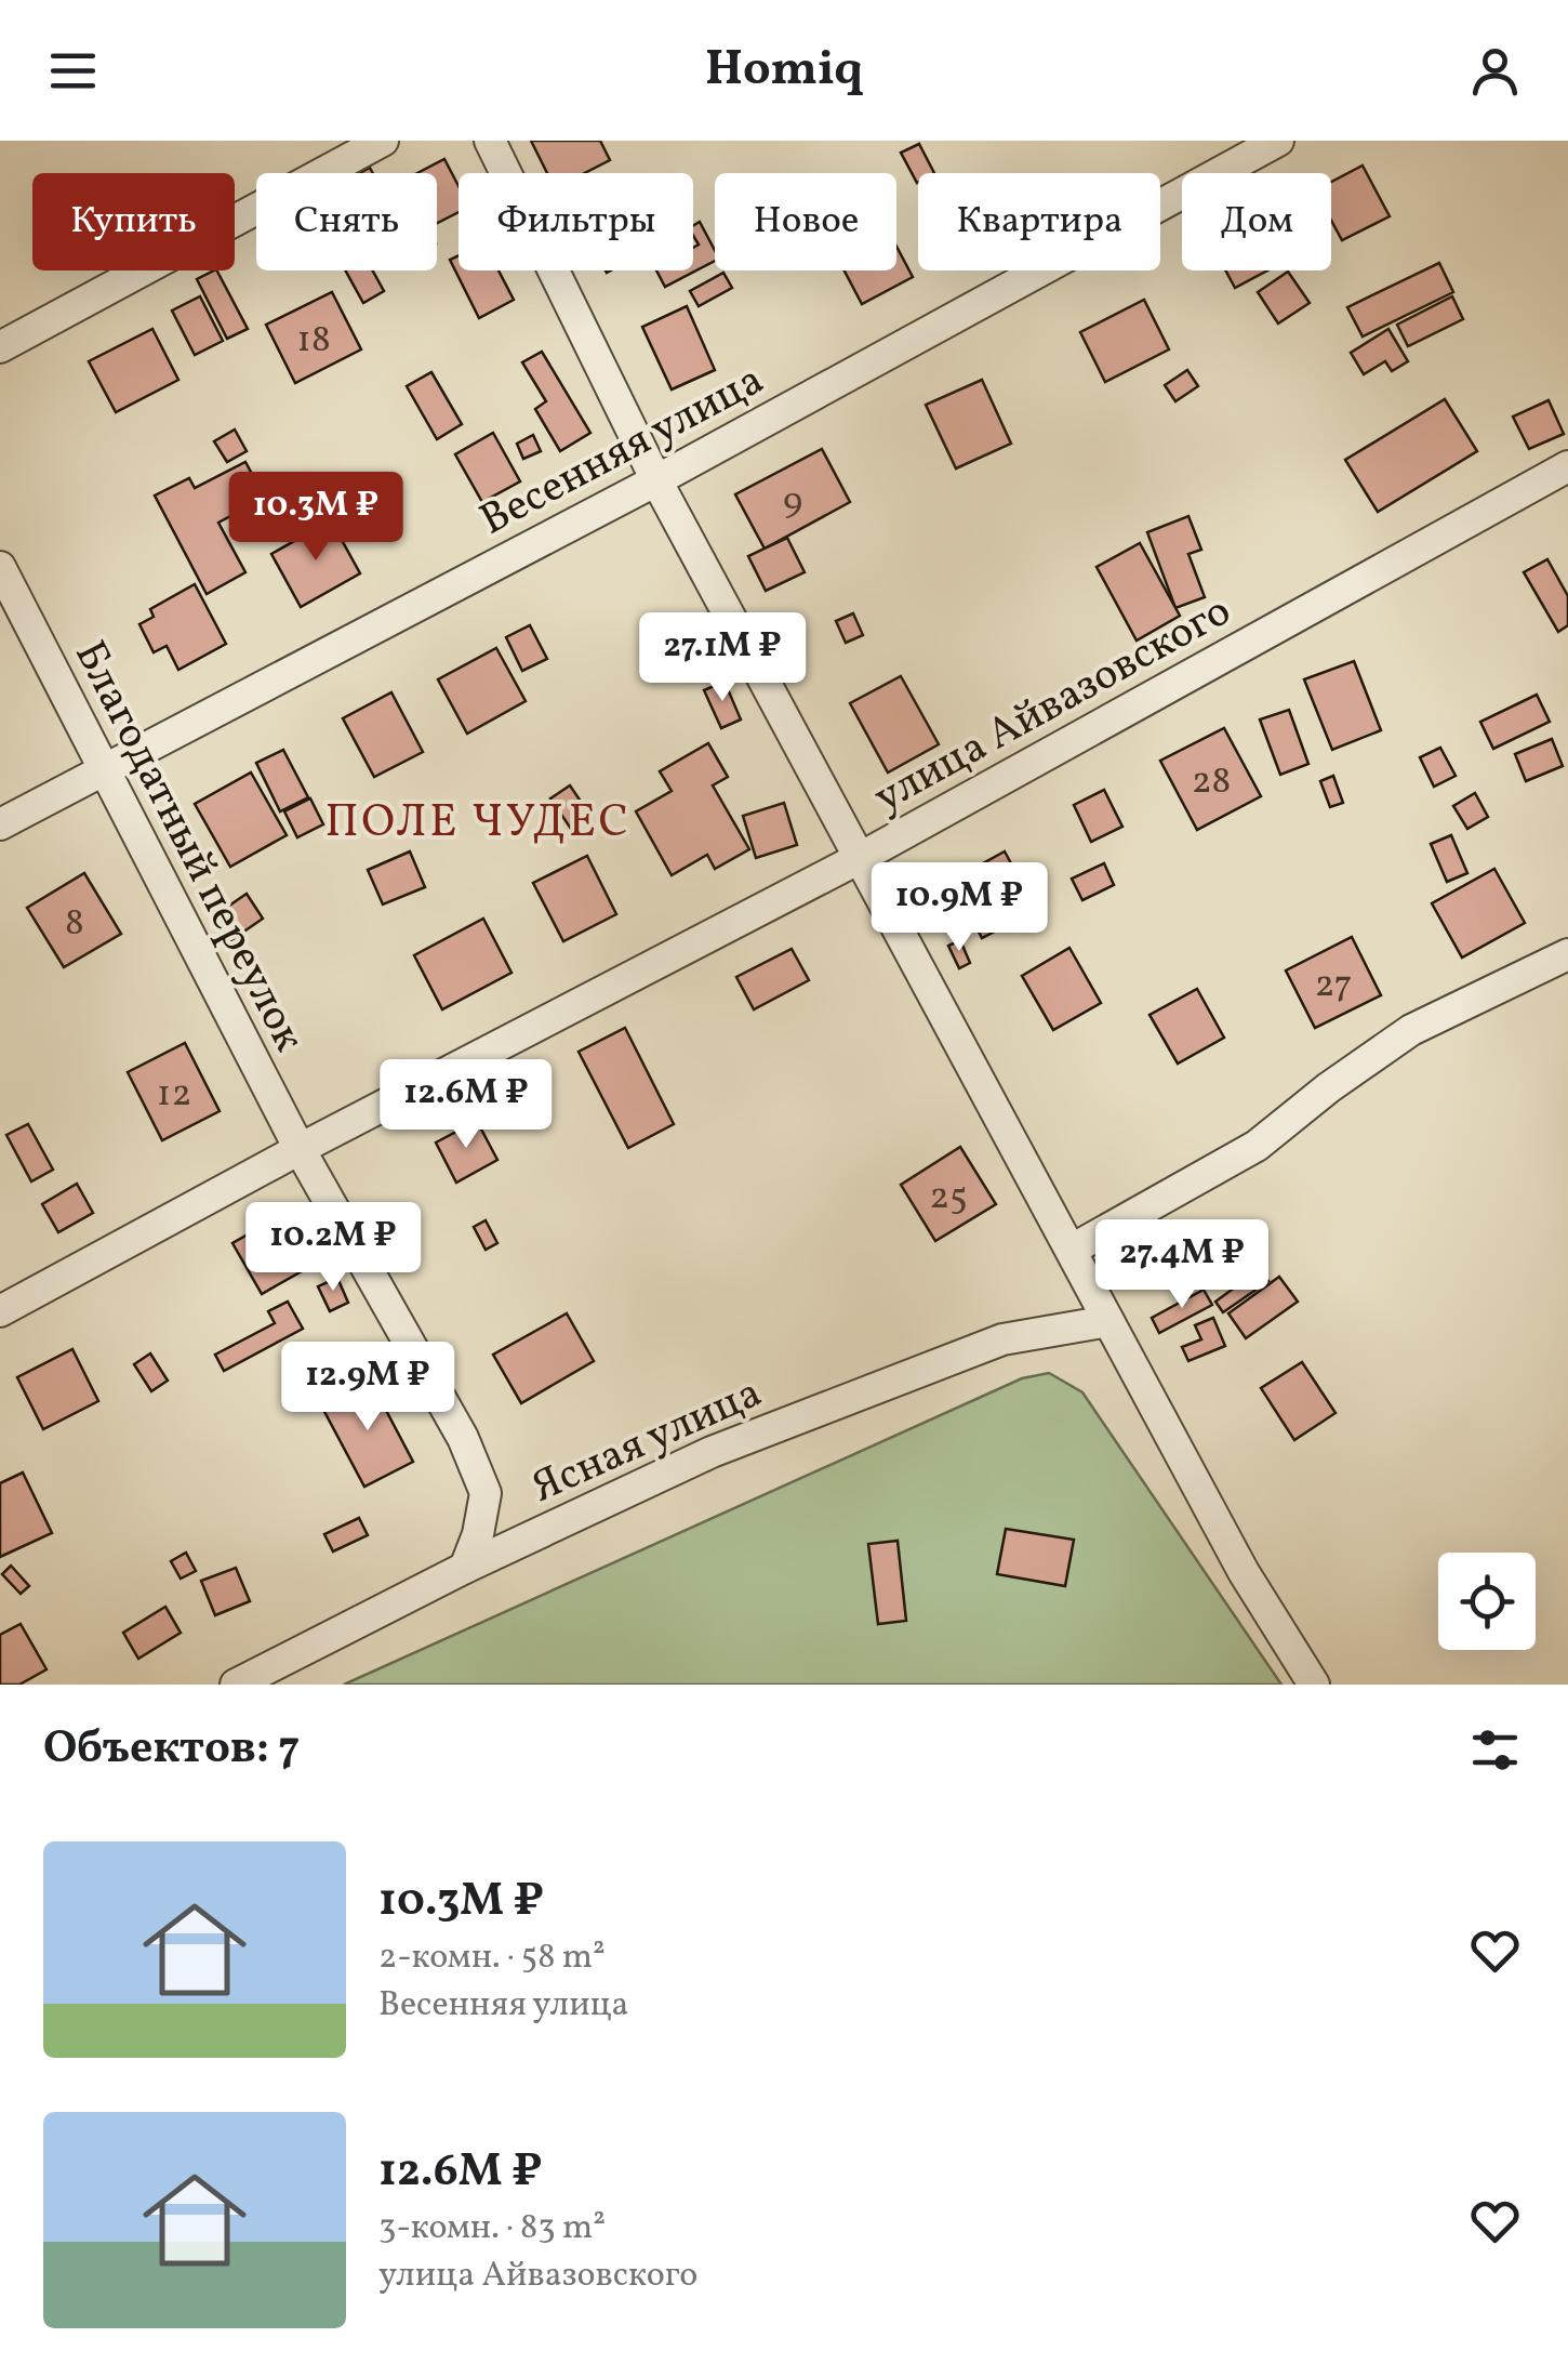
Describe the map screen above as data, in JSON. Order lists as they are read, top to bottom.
{
  "streets": {
    "street": [
      "Весенняя улица",
      "улица Айвазовского",
      "Благодатный переулок",
      "Ясная улица"
    ]
  },
  "crossings": [
    ["Весенняя улица", "Благодатный переулок"],
    ["улица Айвазовского", "Благодатный переулок"],
    ["Благодатный переулок", "Ясная улица"]
  ],
  "districts": ["ПОЛЕ ЧУДЕС"],
  "house_numbers": [
    "18",
    "9",
    "28",
    "8",
    "27",
    "12",
    "25"
  ],
  "page": {
    "header": "Homiq",
    "chip": [
      "Купить",
      "Снять",
      "Фильтры",
      "Новое",
      "Квартира",
      "Дом"
    ],
    "price": [
      "10.3M ₽",
      "27.1M ₽",
      "10.9M ₽",
      "12.6M ₽",
      "10.2M ₽",
      "27.4M ₽",
      "12.9M ₽"
    ],
    "heading": "Объектов: 7",
    "list": [
      {
        "name": "10.3M ₽",
        "note": "2-комн. · 58 m² · Весенняя улица"
      },
      {
        "name": "12.6M ₽",
        "note": "3-комн. · 83 m² · улица Айвазовского"
      }
    ]
  }
}
